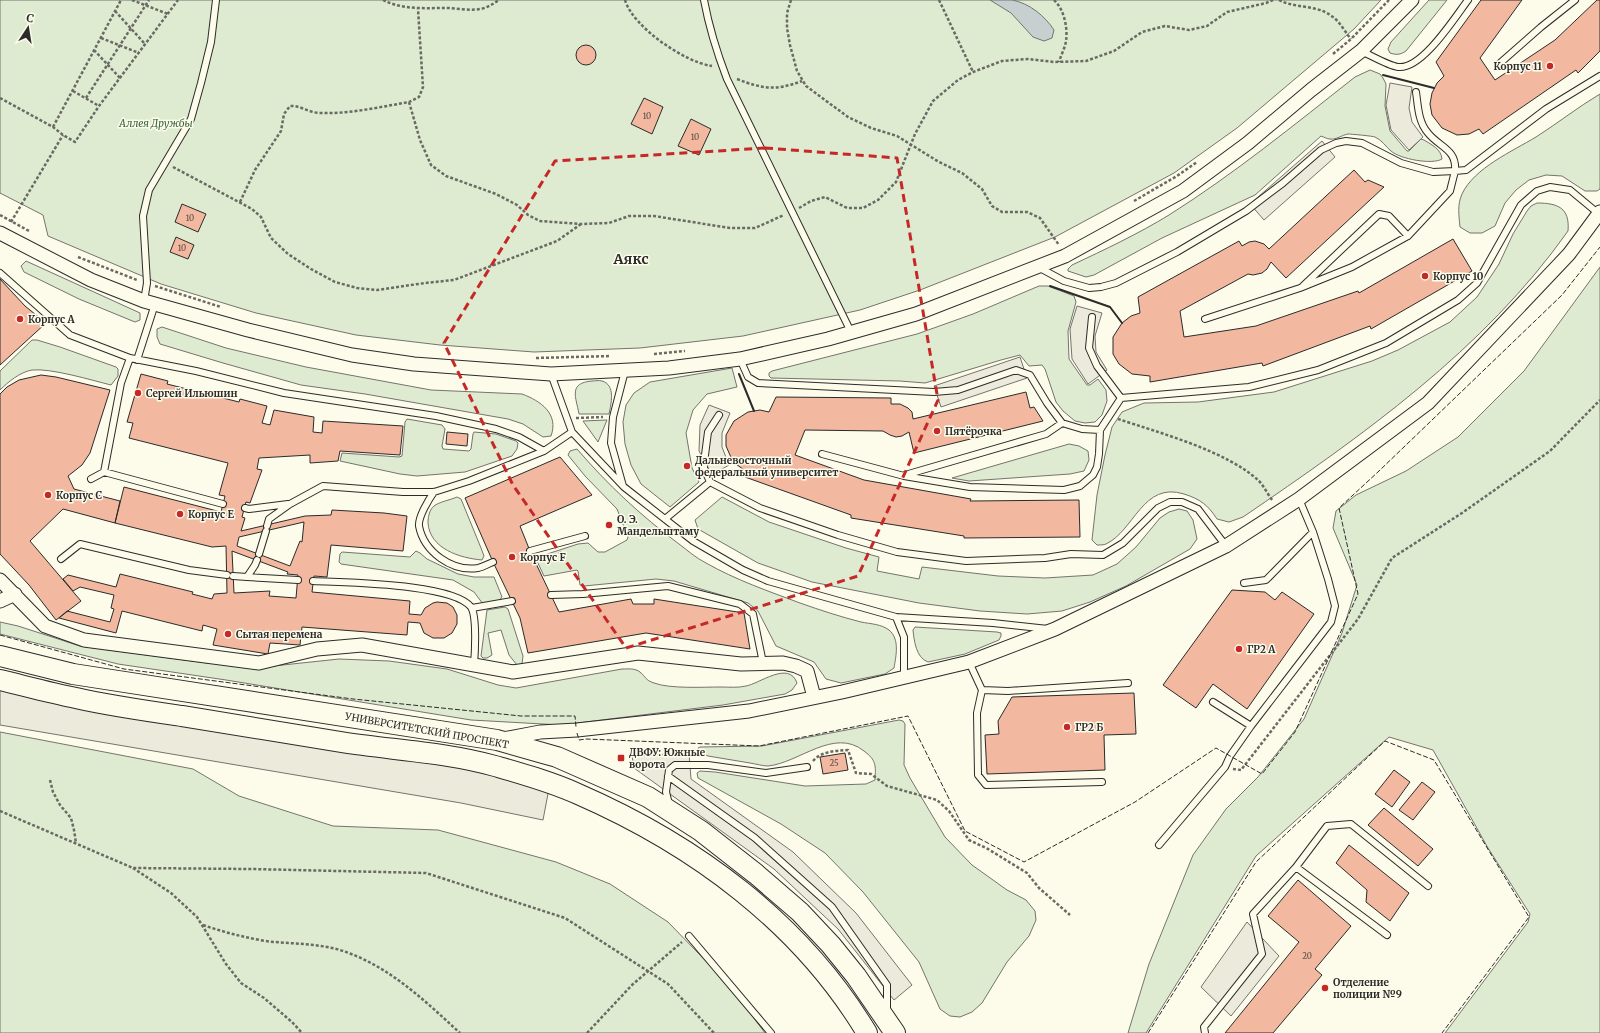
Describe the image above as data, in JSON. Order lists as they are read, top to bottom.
{
  "streets": {
    "main road": ["УНИВЕРСИТЕТСКИЙ ПРОСПЕКТ"]
  },
  "districts": ["Аякс"],
  "parks": ["Аллея Дружбы"],
  "places": {
    "other": [
      "Корпус 11",
      "Корпус 10",
      "Корпус A",
      "Сергей Ильюшин",
      "Пятёрочка",
      "Дальневосточный федеральный университет",
      "Корпус C",
      "Корпус E",
      "О. Э. Мандельштаму",
      "Корпус F",
      "Сытая перемена",
      "ГР2 А",
      "ГР2 Б",
      "Отделение полиции №9"
    ],
    "transit": ["ДВФУ: Южные ворота"]
  },
  "house_numbers": [
    "10",
    "10",
    "10",
    "10",
    "25",
    "20"
  ],
  "north": "top"
}
